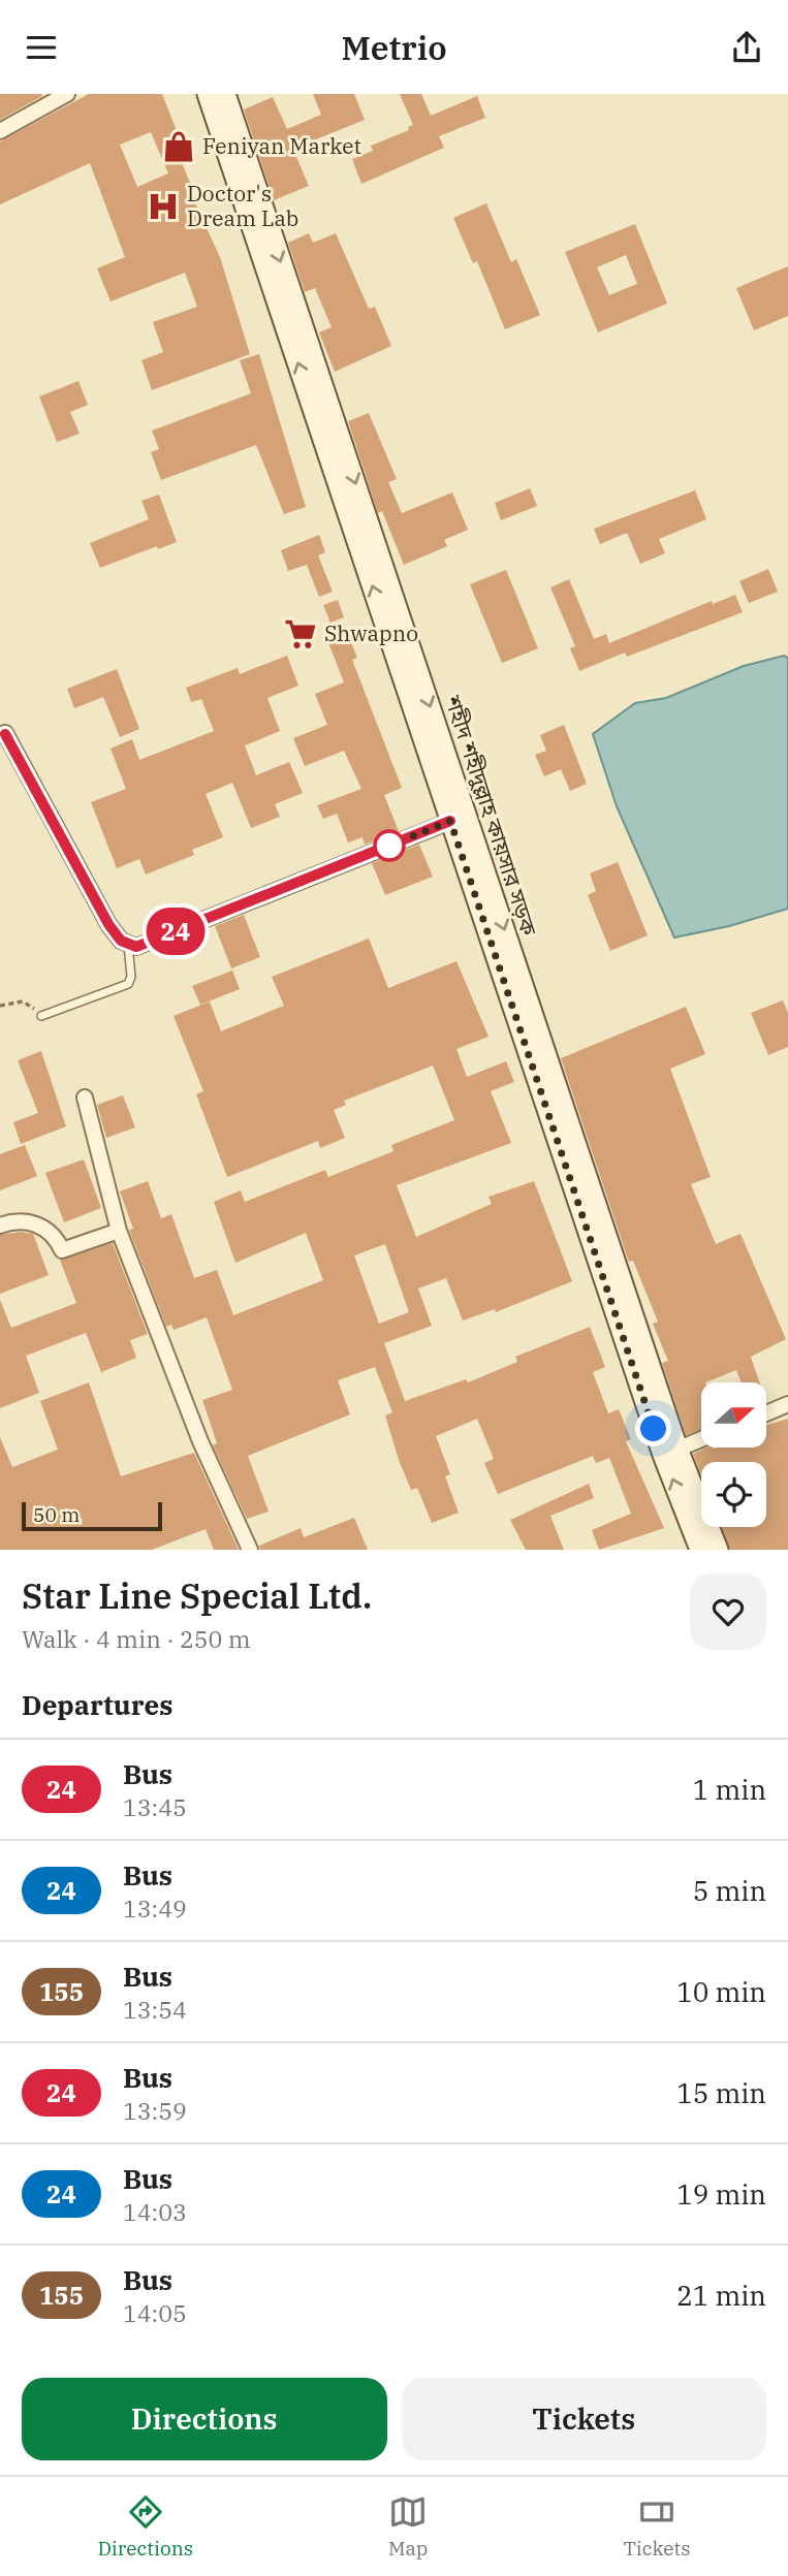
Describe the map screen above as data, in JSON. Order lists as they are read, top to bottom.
{
  "streets": {
    "main road": ["শহীদ শহীদুল্লাহ কায়সার সড়ক"]
  },
  "places": {
    "shop": ["Feniyan Market"],
    "hospital": ["Doctor's Dream Lab"],
    "supermarket": ["Shwapno"]
  },
  "lines": ["bus line 24"],
  "scale_bar": "50 m",
  "north": "right",
  "page": {
    "header": "Metrio",
    "on_map": "24",
    "scale": "50 m",
    "heading": [
      ["Star Line Special Ltd.", "Walk · 4 min · 250 m"],
      "Departures"
    ],
    "list": [
      {
        "mark": "24",
        "name": "Bus",
        "note": "13:45",
        "value": "1 min"
      },
      {
        "mark": "24",
        "name": "Bus",
        "note": "13:49",
        "value": "5 min"
      },
      {
        "mark": "155",
        "name": "Bus",
        "note": "13:54",
        "value": "10 min"
      },
      {
        "mark": "24",
        "name": "Bus",
        "note": "13:59",
        "value": "15 min"
      },
      {
        "mark": "24",
        "name": "Bus",
        "note": "14:03",
        "value": "19 min"
      },
      {
        "mark": "155",
        "name": "Bus",
        "note": "14:05",
        "value": "21 min"
      }
    ],
    "buttons": ["Directions", "Tickets"],
    "tabs": ["Directions", "Map", "Tickets"]
  }
}
